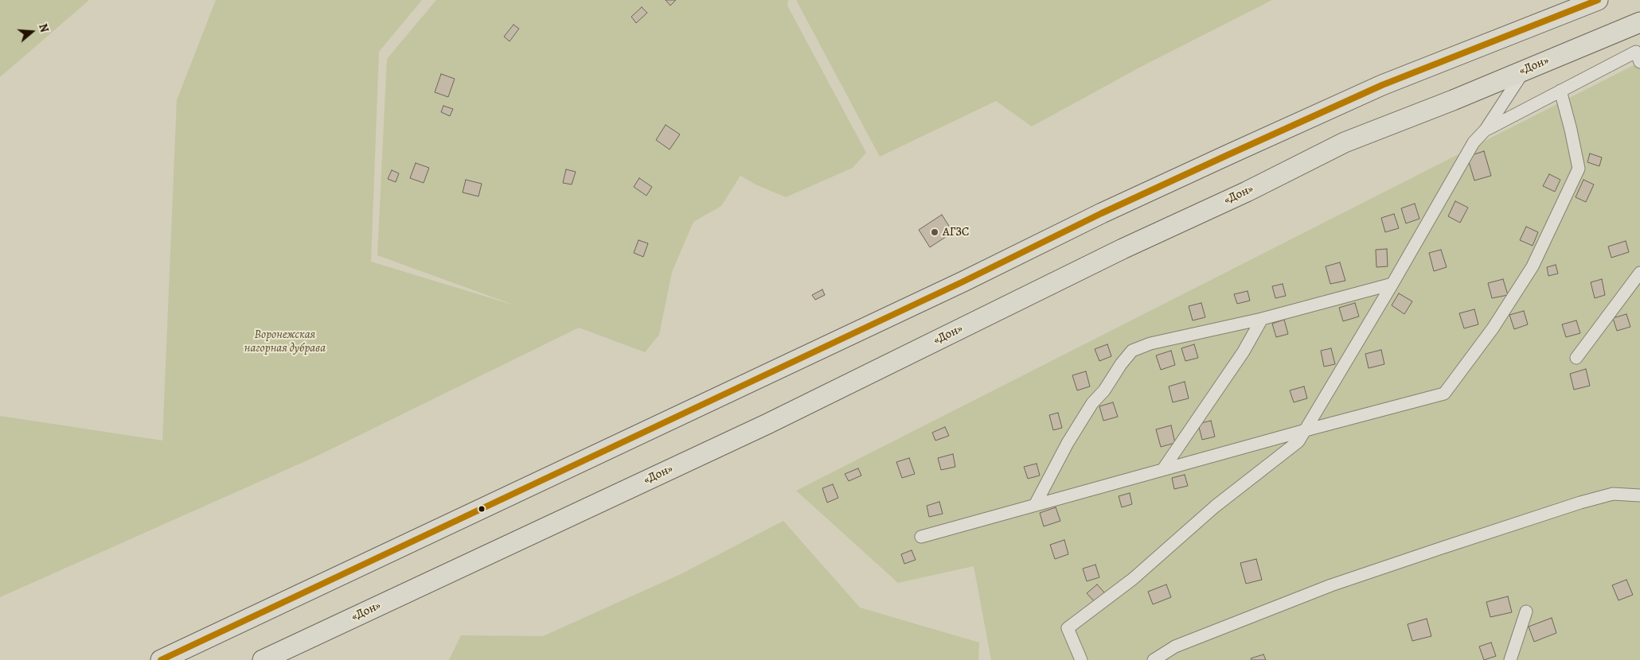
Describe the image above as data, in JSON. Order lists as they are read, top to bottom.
{
  "streets": {
    "highway": ["«Дон»"]
  },
  "parks": ["Воронежская нагорная дубрава"],
  "places": ["АГЗС"],
  "north": "right"
}
